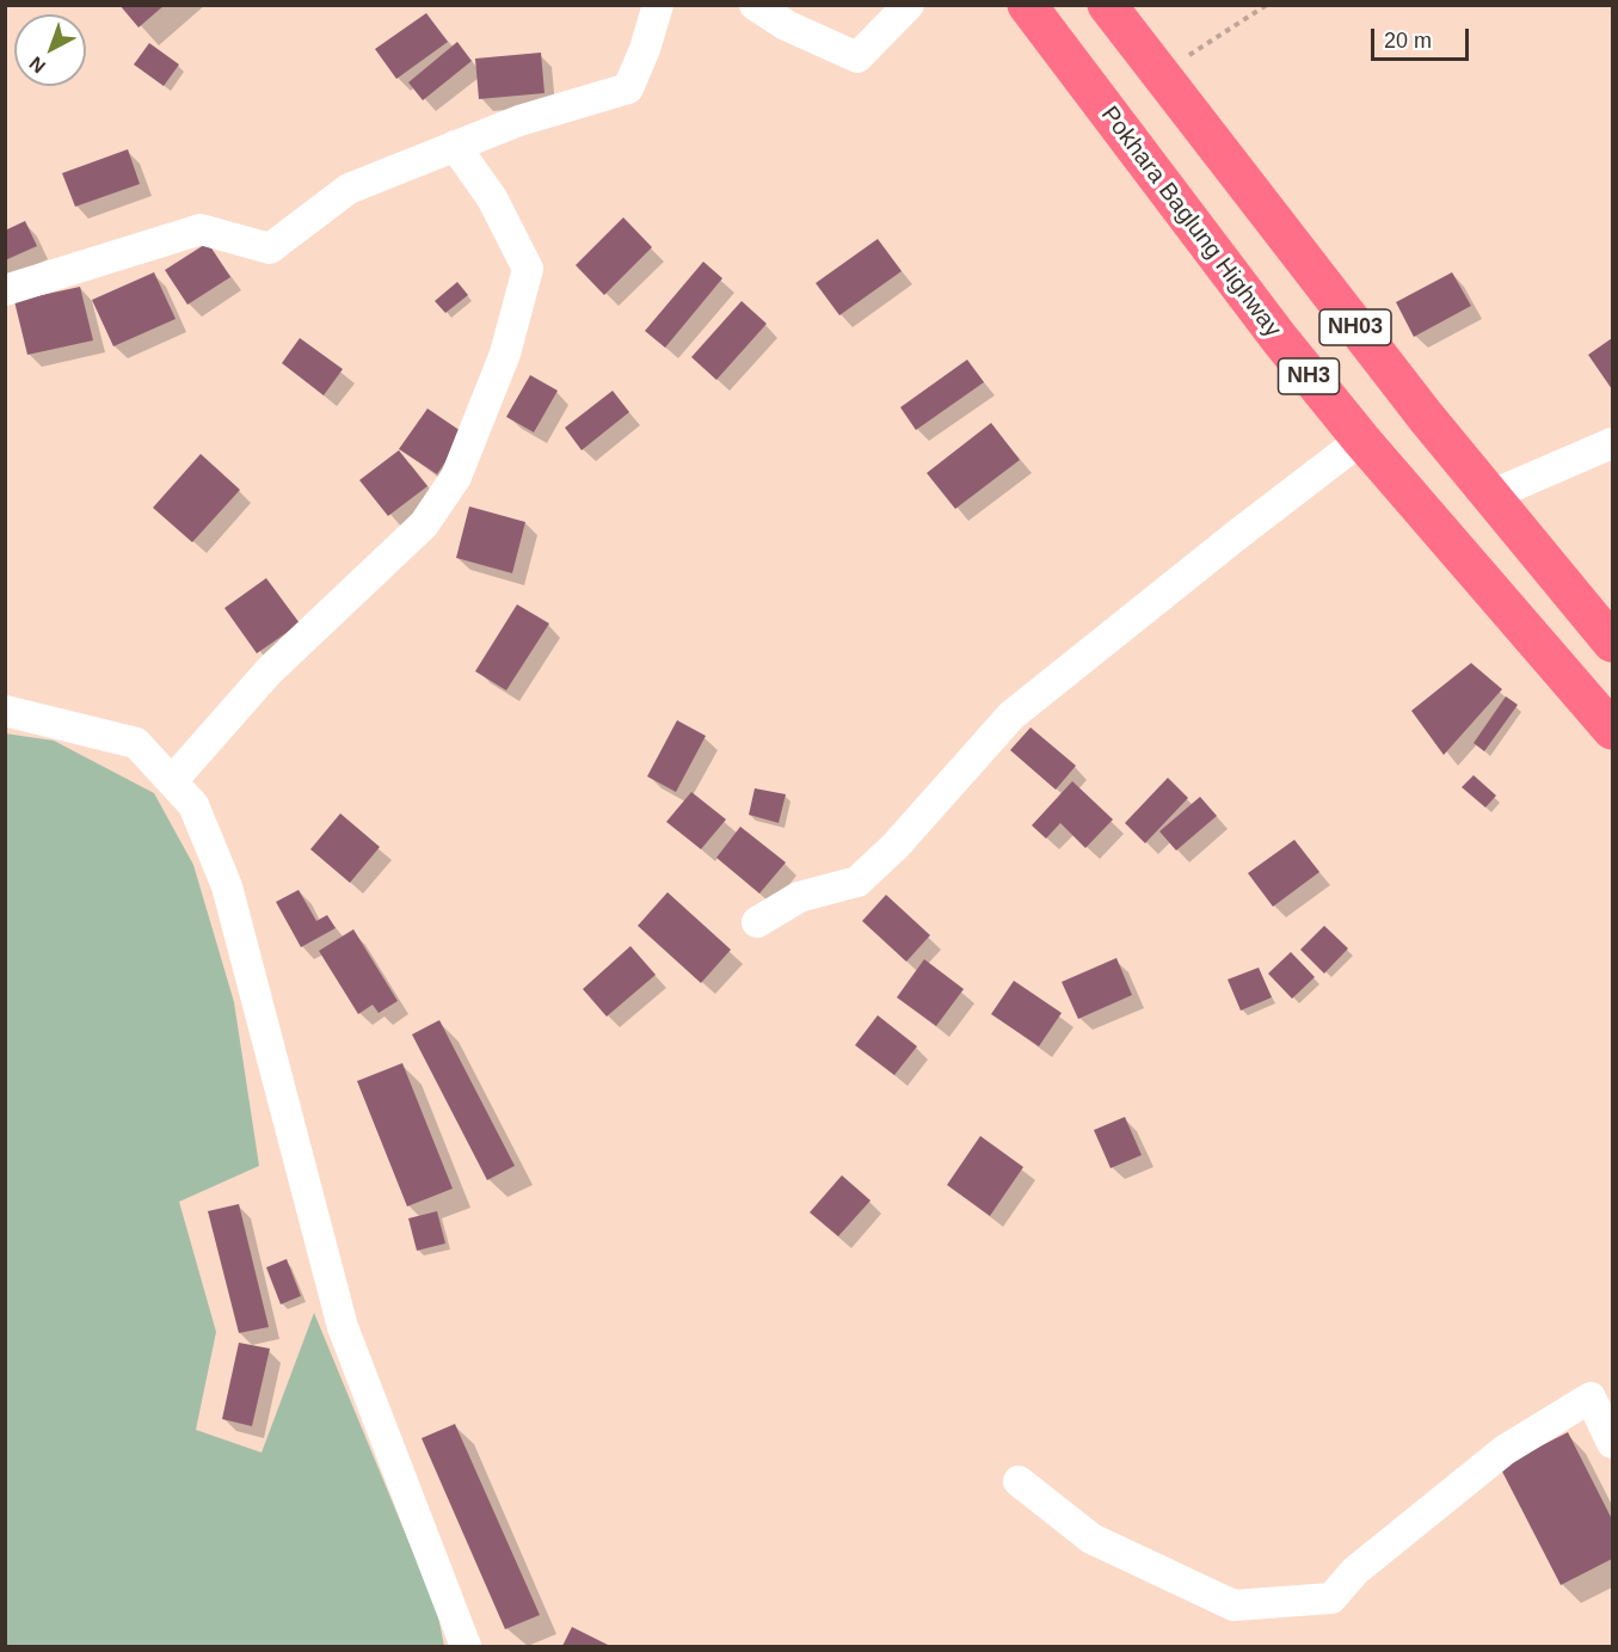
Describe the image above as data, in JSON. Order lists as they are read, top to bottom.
{
  "streets": {
    "highway": ["Pokhara Baglung Highway", "NH03", "NH3"]
  },
  "scale_bar": "20 m",
  "north": "bottom left"
}
